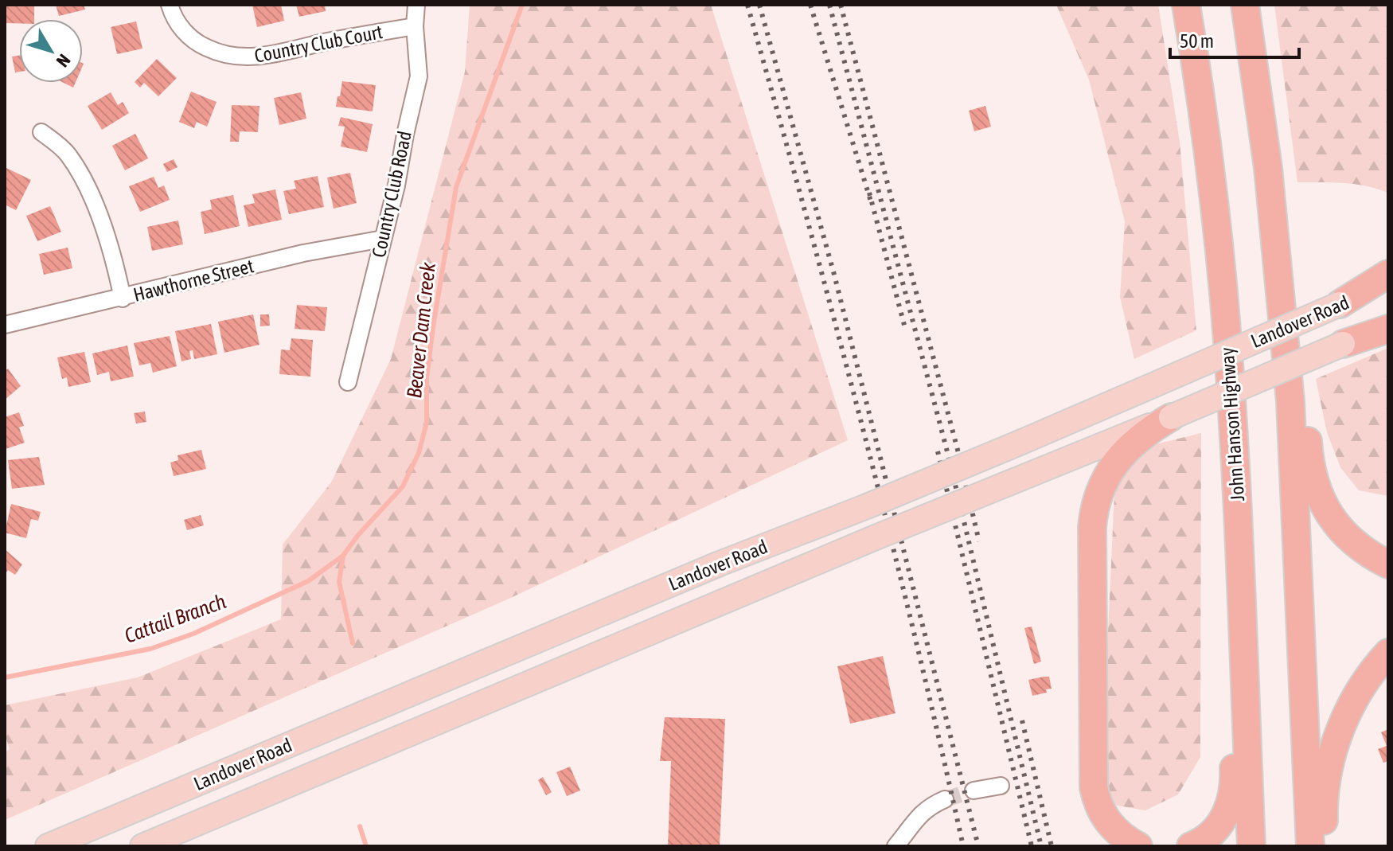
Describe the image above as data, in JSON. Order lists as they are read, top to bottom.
{
  "streets": {
    "highway": ["John Hanson Highway"],
    "main road": ["Landover Road"],
    "street": ["Country Club Court", "Country Club Road", "Hawthorne Street"]
  },
  "crossings": [
    ["Country Club Court", "Country Club Road"],
    ["Country Club Road", "Hawthorne Street"]
  ],
  "water": ["Beaver Dam Creek", "Cattail Branch"],
  "scale_bar": "50 m",
  "north": "bottom right"
}
